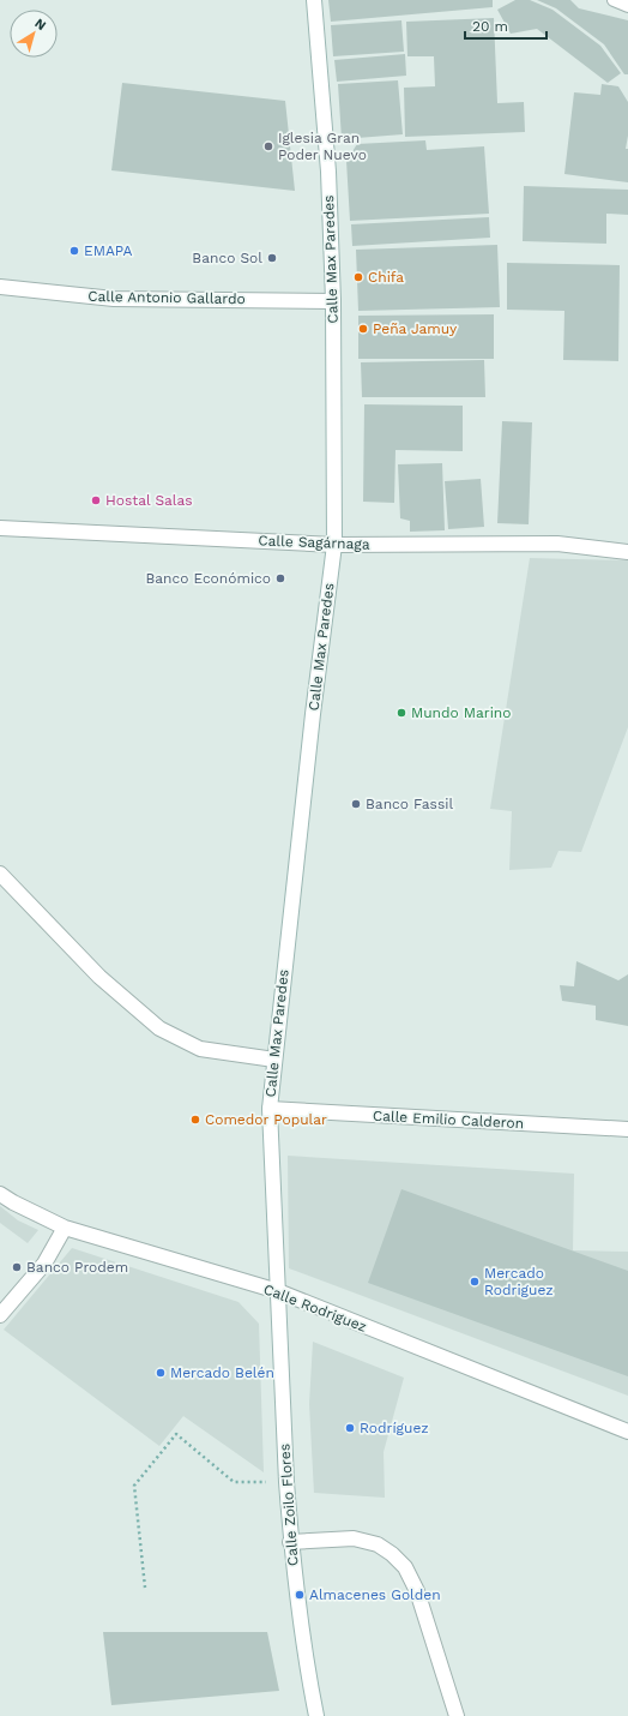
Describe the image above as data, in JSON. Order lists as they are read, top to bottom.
{
  "streets": {
    "street": [
      "Calle Max Paredes",
      "Calle Antonio Gallardo",
      "Calle Sagárnaga",
      "Calle Emilio Calderon",
      "Calle Rodriguez",
      "Calle Zoilo Flores"
    ]
  },
  "crossings": [
    ["Calle Max Paredes", "Calle Antonio Gallardo"],
    ["Calle Max Paredes", "Calle Sagárnaga"],
    ["Calle Max Paredes", "Calle Emilio Calderon"],
    ["Calle Max Paredes", "Calle Rodriguez"],
    ["Calle Max Paredes", "Calle Zoilo Flores"],
    ["Calle Rodriguez", "Calle Zoilo Flores"]
  ],
  "places": [
    "Iglesia Gran Poder Nuevo",
    "EMAPA",
    "Banco Sol",
    "Chifa",
    "Peña Jamuy",
    "Hostal Salas",
    "Banco Económico",
    "Mundo Marino",
    "Banco Fassil",
    "Comedor Popular",
    "Banco Prodem",
    "Mercado Rodriguez",
    "Mercado Belén",
    "Rodríguez",
    "Almacenes Golden"
  ],
  "scale_bar": "20 m",
  "north": "top right"
}
